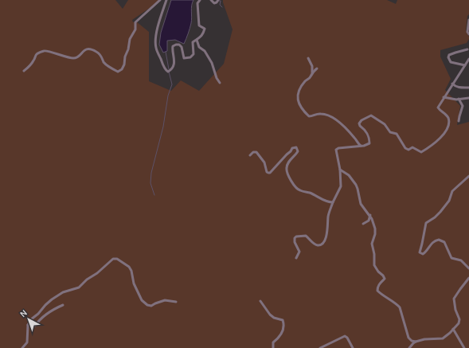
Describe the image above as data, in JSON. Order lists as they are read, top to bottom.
{
  "north": "top left"
}
